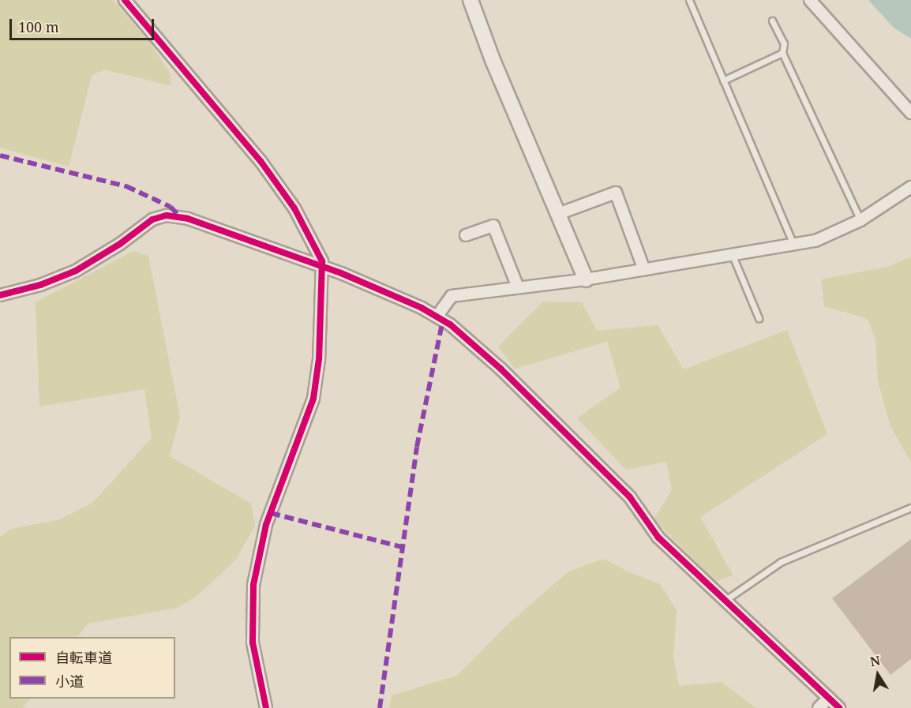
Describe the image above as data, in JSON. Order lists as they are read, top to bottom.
{
  "legend": ["自転車道", "小道"],
  "scale_bar": "100 m",
  "north": "top"
}
